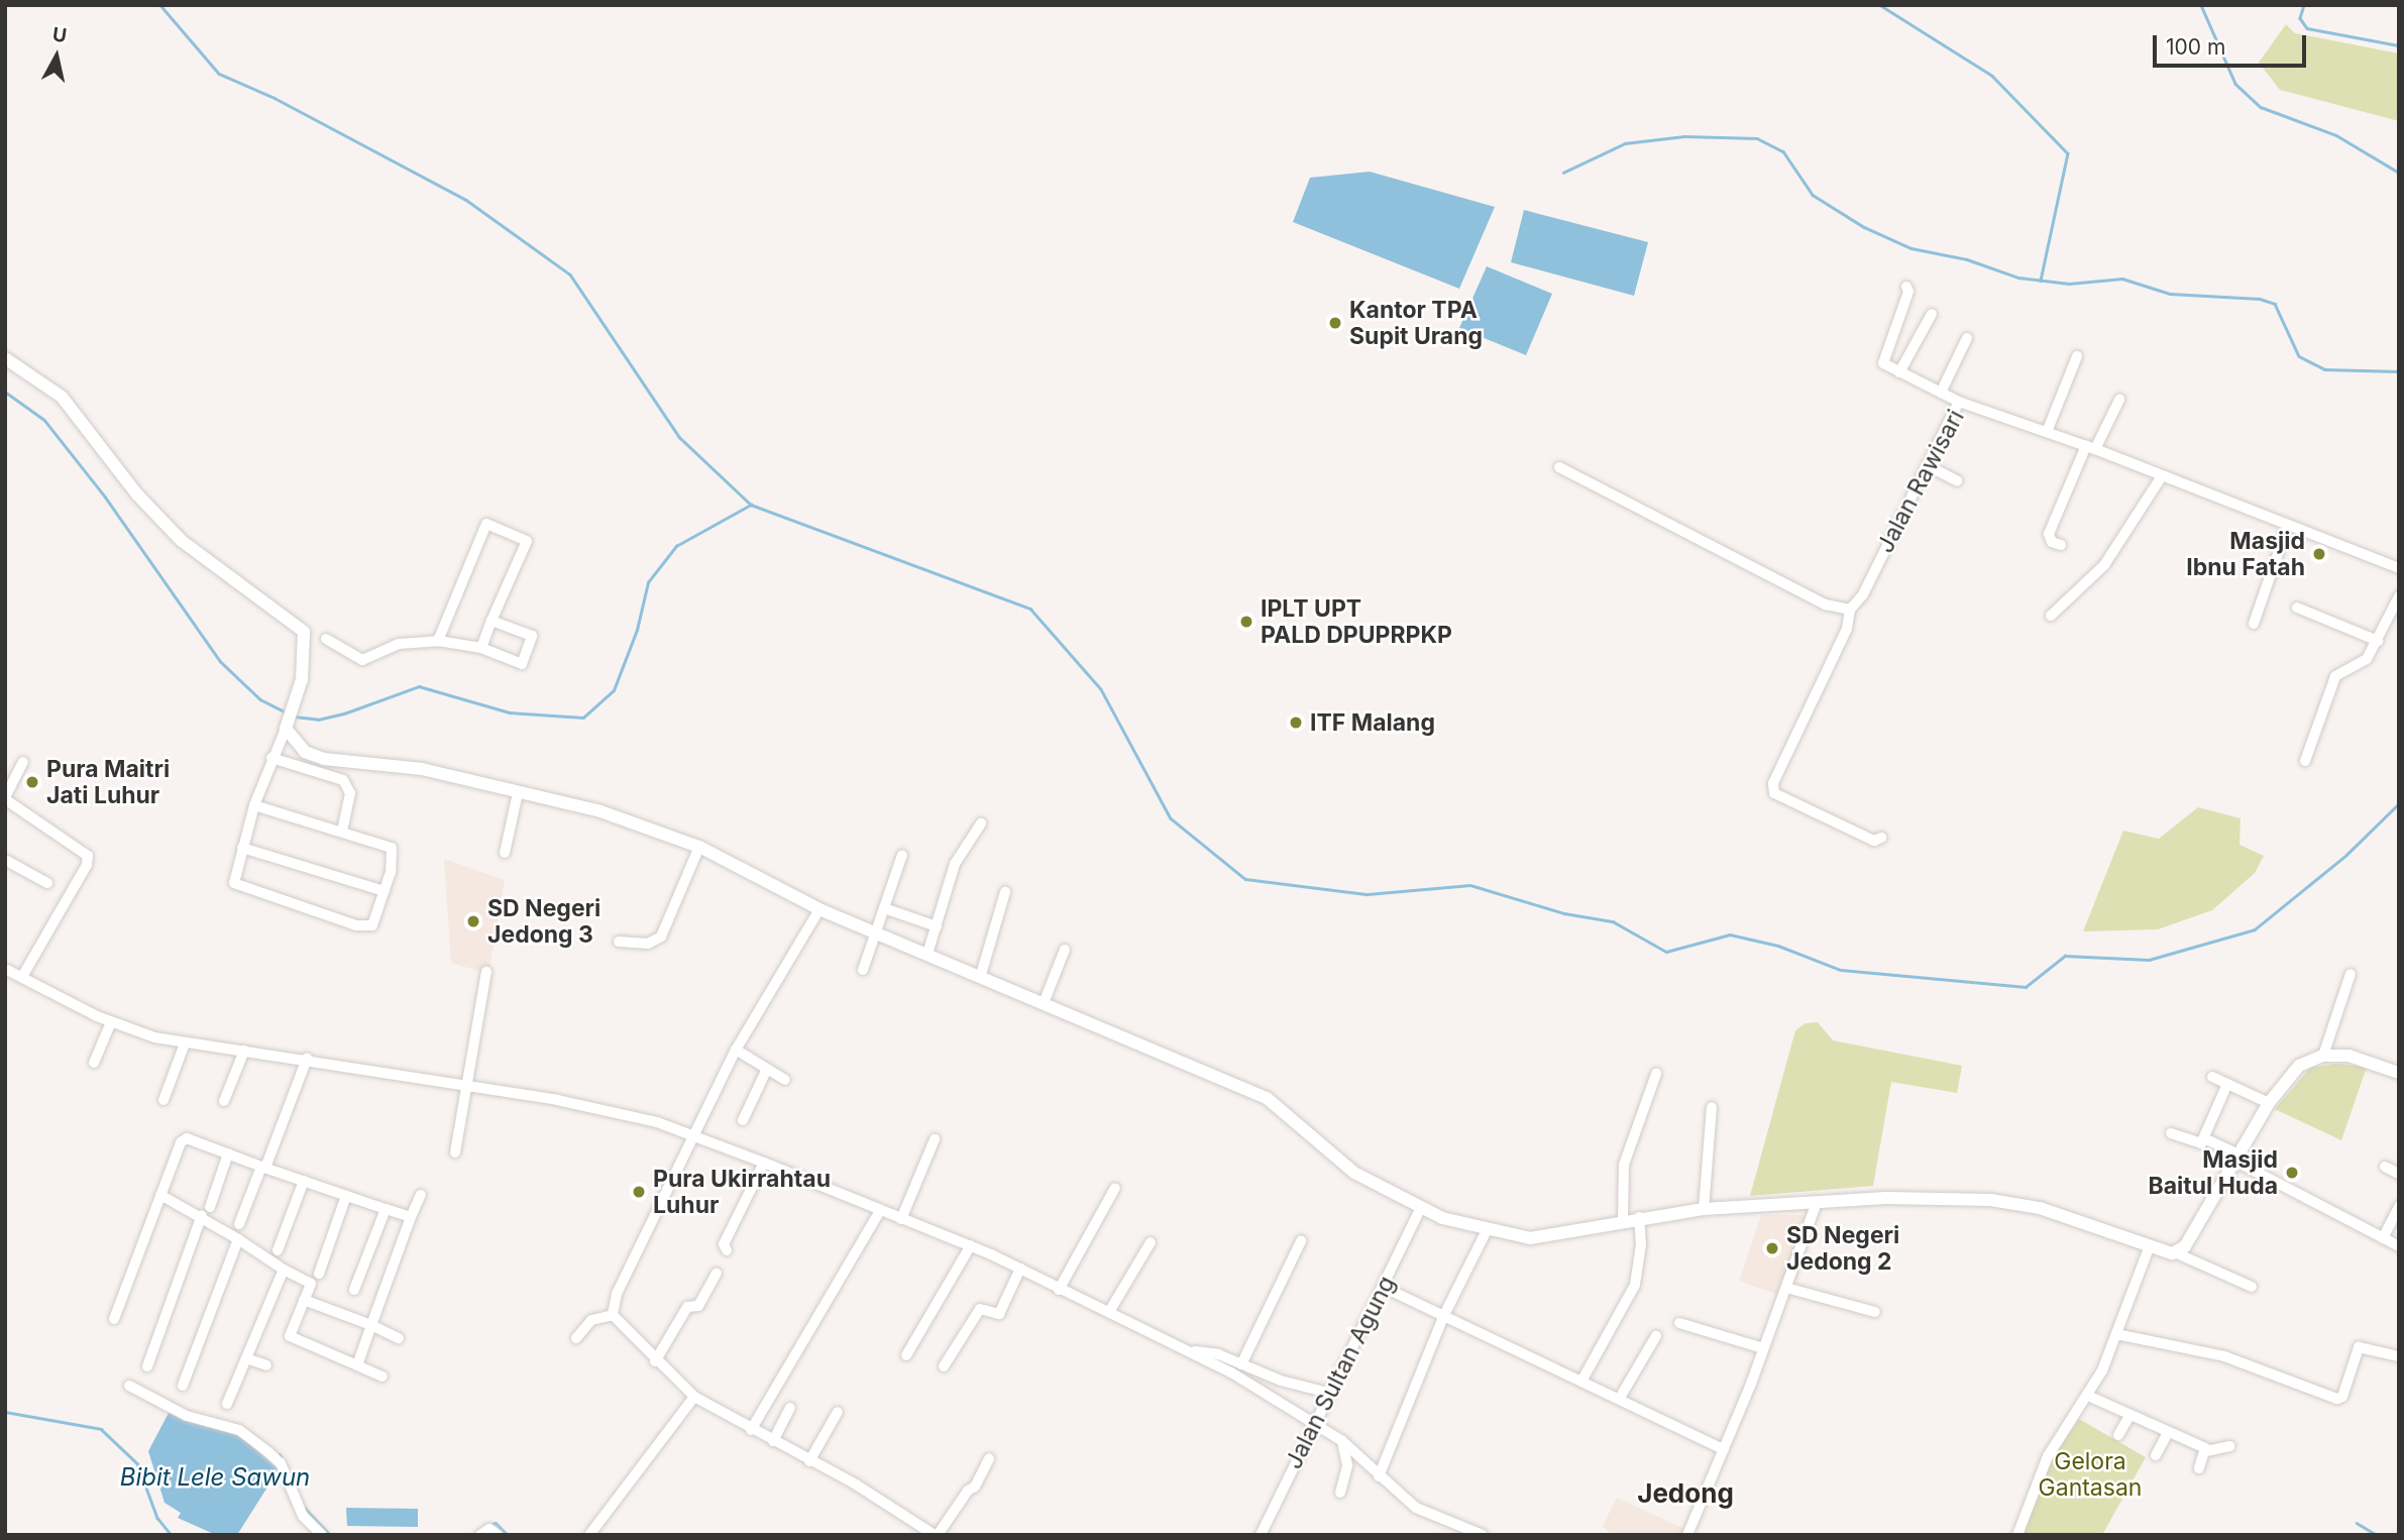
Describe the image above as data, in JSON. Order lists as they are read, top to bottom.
{
  "streets": {
    "street": ["Jalan Rawisari", "Jalan Sultan Agung"]
  },
  "districts": ["Jedong"],
  "water": ["Bibit Lele Sawun"],
  "parks": ["Gelora Gantasan"],
  "places": [
    "Kantor TPA Supit Urang",
    "Masjid Ibnu Fatah",
    "IPLT UPT PALD DPUPRPKP",
    "ITF Malang",
    "Pura Maitri Jati Luhur",
    "SD Negeri Jedong 3",
    "Masjid Baitul Huda",
    "Pura Ukirrahtau Luhur",
    "SD Negeri Jedong 2"
  ],
  "scale_bar": "100 m",
  "north": "top"
}
